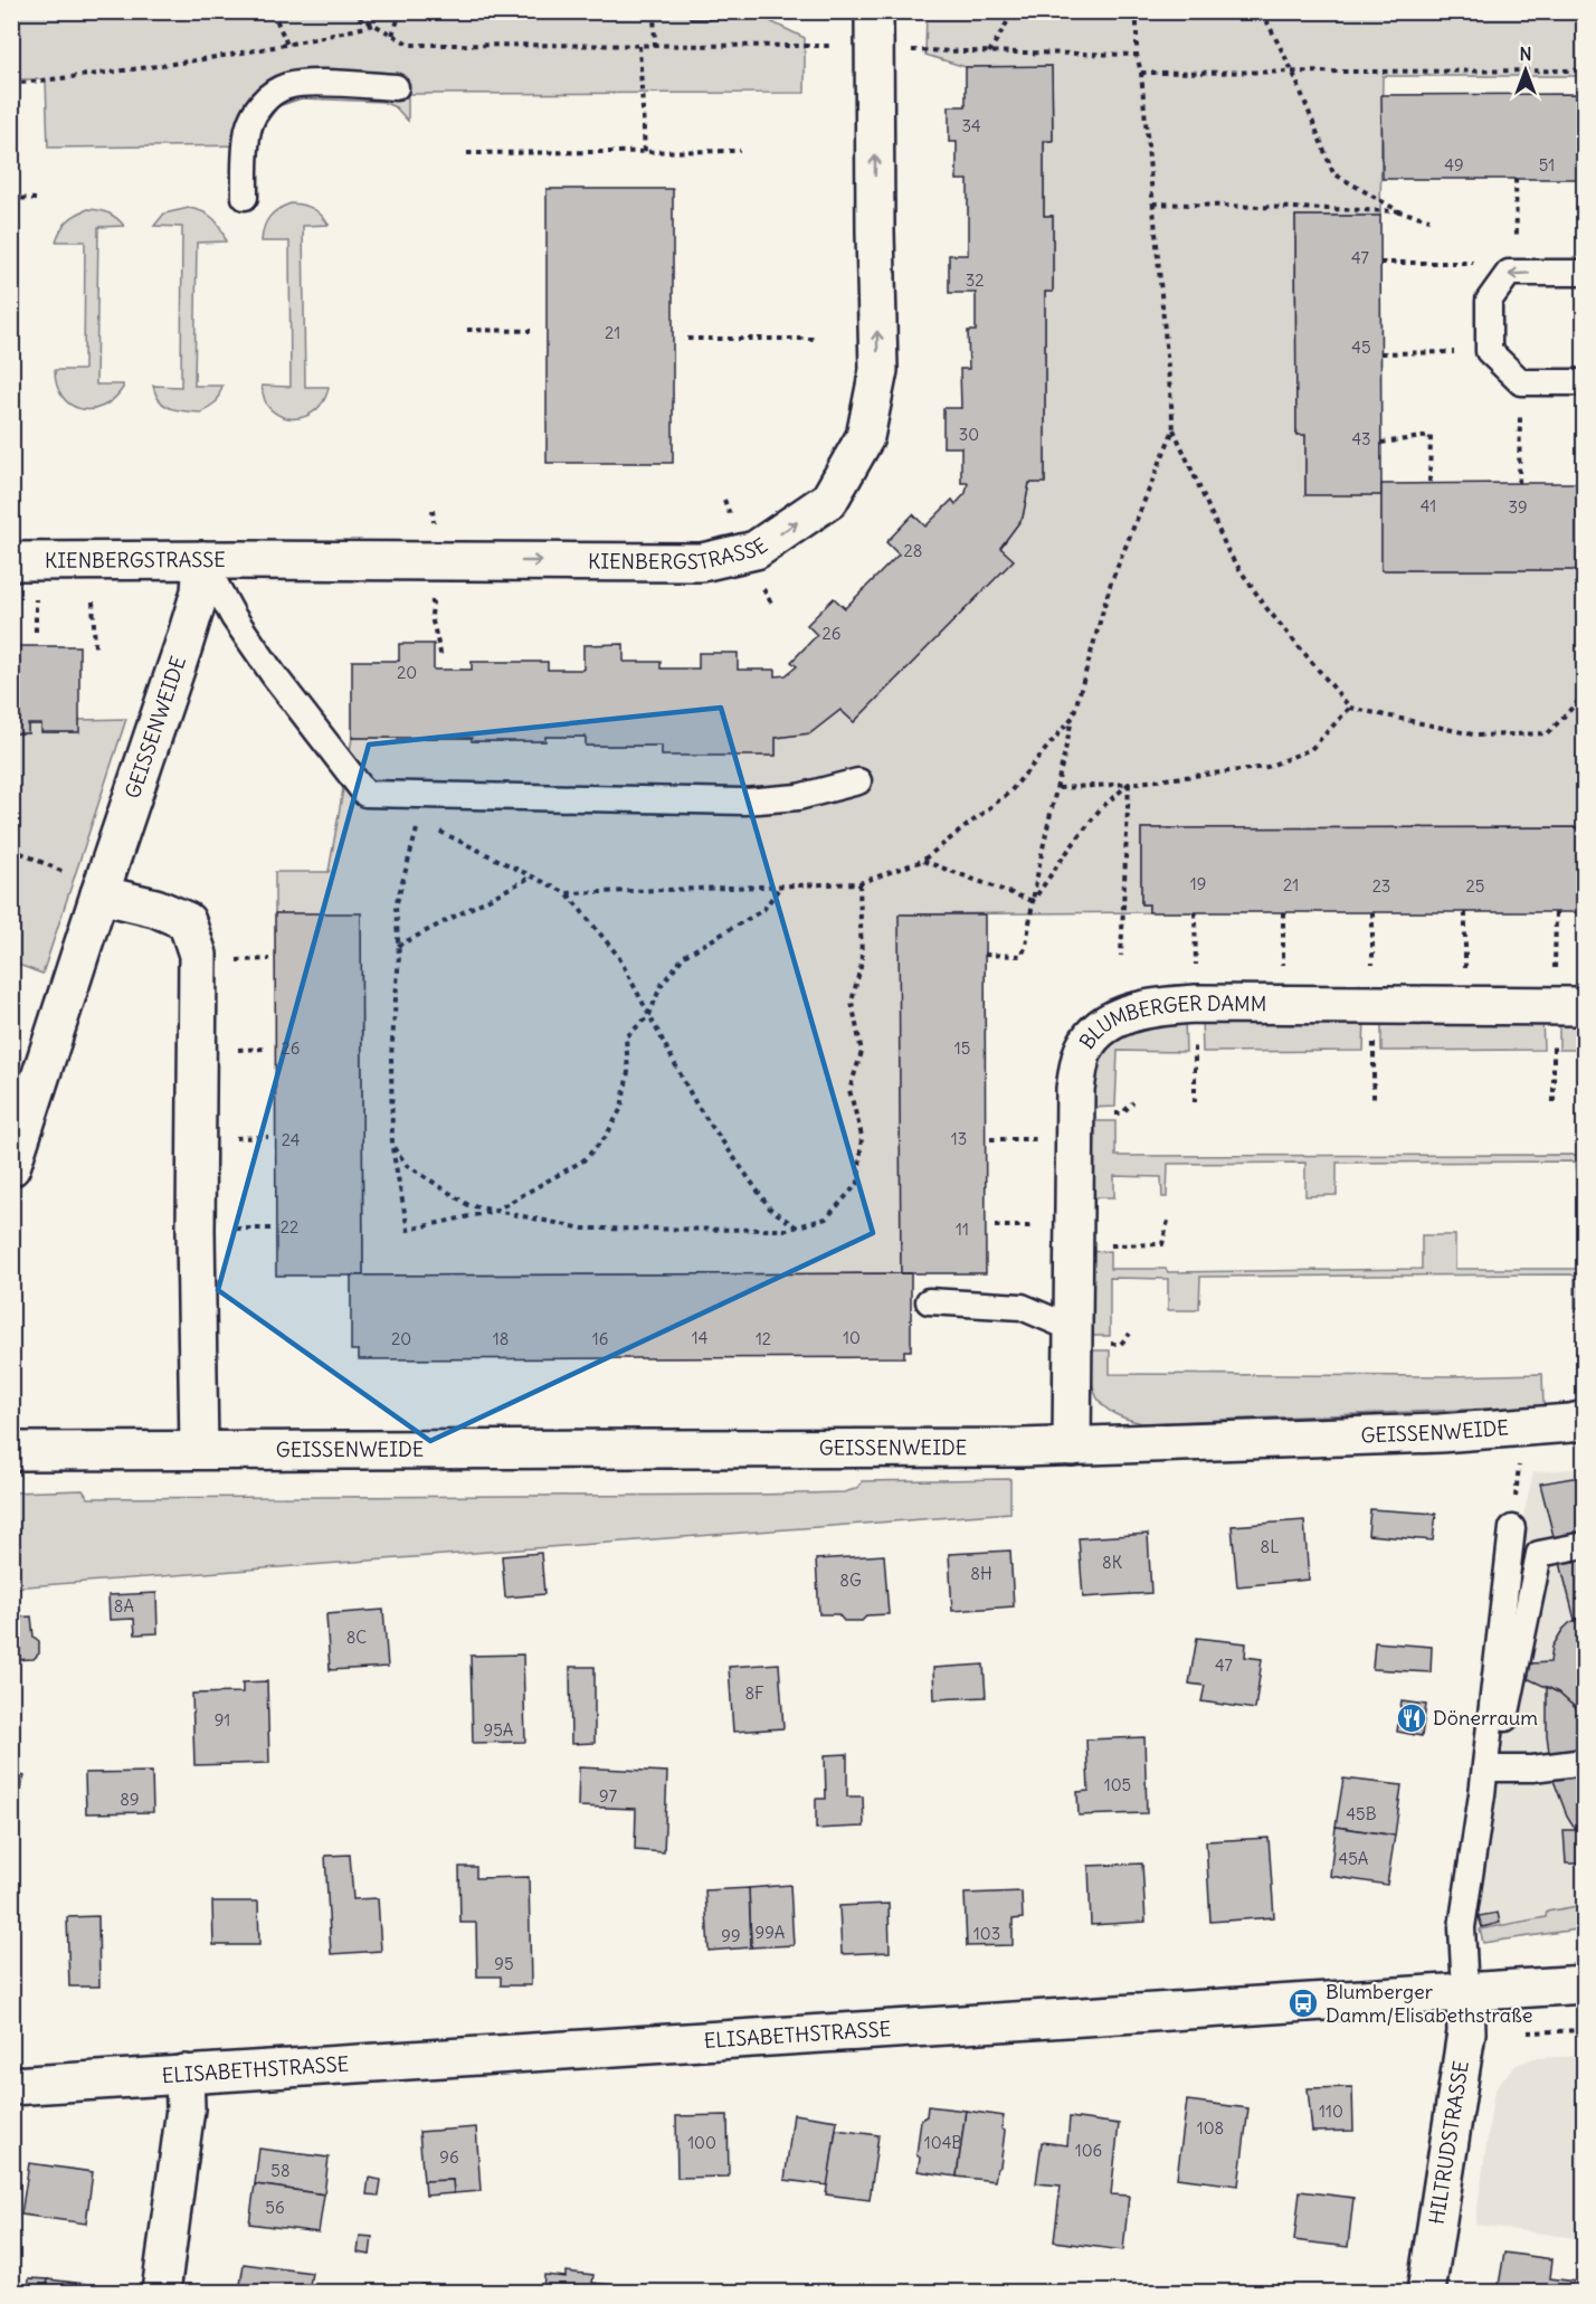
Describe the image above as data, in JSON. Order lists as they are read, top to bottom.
{
  "streets": {
    "street": [
      "KIENBERGSTRASSE",
      "GEISSENWEIDE",
      "BLUMBERGER DAMM",
      "ELISABETHSTRASSE",
      "HILTRUDSTRASSE"
    ]
  },
  "crossings": [
    ["KIENBERGSTRASSE", "GEISSENWEIDE"],
    ["GEISSENWEIDE", "BLUMBERGER DAMM"],
    ["ELISABETHSTRASSE", "HILTRUDSTRASSE"]
  ],
  "places": {
    "restaurant": ["Dönerraum"],
    "bus stop": ["Blumberger Damm/Elisabethstraße"]
  },
  "house_numbers": [
    "34",
    "49",
    "51",
    "47",
    "32",
    "21",
    "45",
    "30",
    "43",
    "41",
    "39",
    "28",
    "26",
    "20",
    "19",
    "21",
    "23",
    "25",
    "26",
    "15",
    "13",
    "24",
    "22",
    "11",
    "14",
    "10",
    "20",
    "18",
    "16",
    "12",
    "8L",
    "8K",
    "8H",
    "8G",
    "8A",
    "8C",
    "47",
    "8F",
    "91",
    "95A",
    "105",
    "97",
    "89",
    "45B",
    "45A",
    "99A",
    "103",
    "99",
    "95",
    "110",
    "108",
    "100",
    "104B",
    "106",
    "96",
    "58",
    "56"
  ],
  "north": "top"
}
